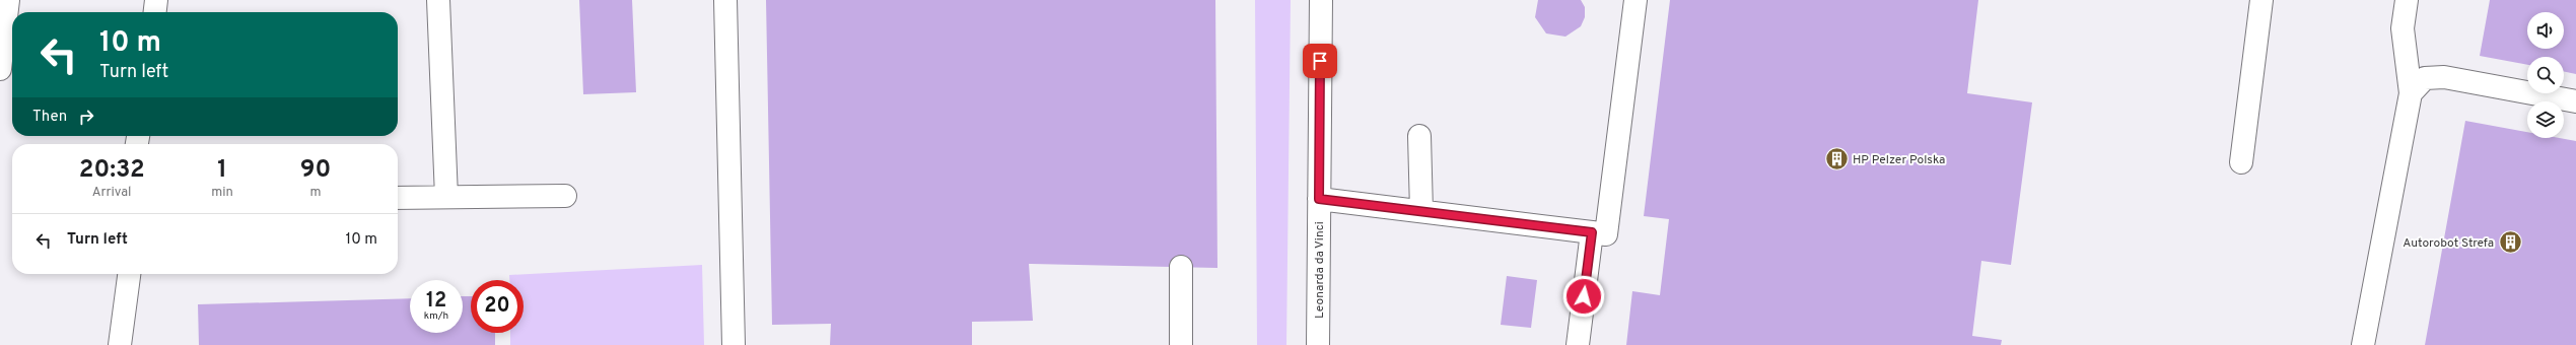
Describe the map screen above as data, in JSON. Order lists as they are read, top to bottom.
{
  "streets": {
    "street": ["Leonarda da Vinci"]
  },
  "places": {
    "building": ["HP Pelzer Polska", "Autorobot Strefa"]
  },
  "page": {
    "turn": ["10 m", "Turn left"],
    "then": "Then",
    "eta": [
      "20:32",
      "Arrival",
      "1",
      "min",
      "90",
      "m"
    ],
    "list": [
      {
        "name": "Turn left",
        "value": "10 m"
      }
    ],
    "speed": "12 km/h",
    "limit": "20"
  }
}
